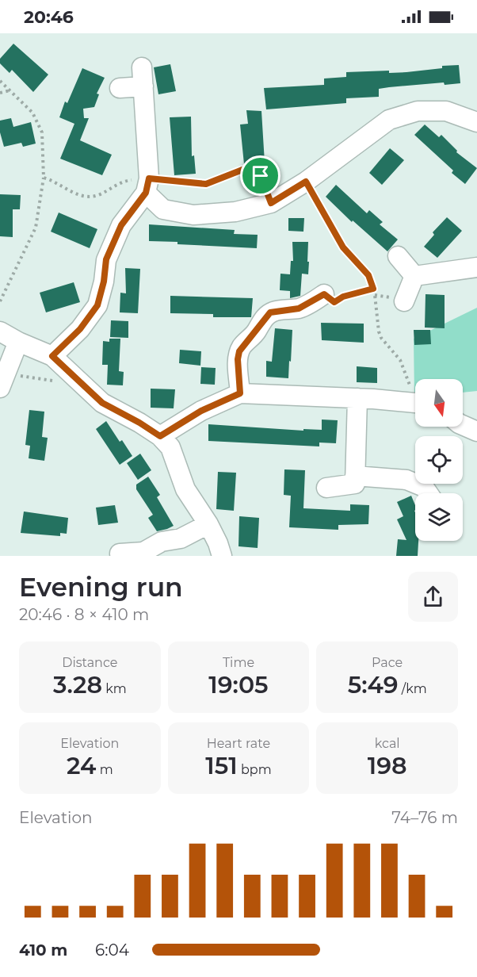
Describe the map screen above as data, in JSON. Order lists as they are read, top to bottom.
{
  "north": "bottom",
  "page": {
    "status": "20:46",
    "heading": ["Evening run", "20:46 · 8 × 410 m"],
    "stats": [
      ["Distance", "3.28 km"],
      ["Time", "19:05"],
      ["Pace", "5:49 /km"],
      ["Elevation", "24 m"],
      ["Heart rate", "151 bpm"],
      ["kcal", "198"]
    ],
    "chart": ["Elevation", "74–76 m"],
    "list": [
      {
        "name": "410 m",
        "note": "6:04"
      }
    ]
  }
}
